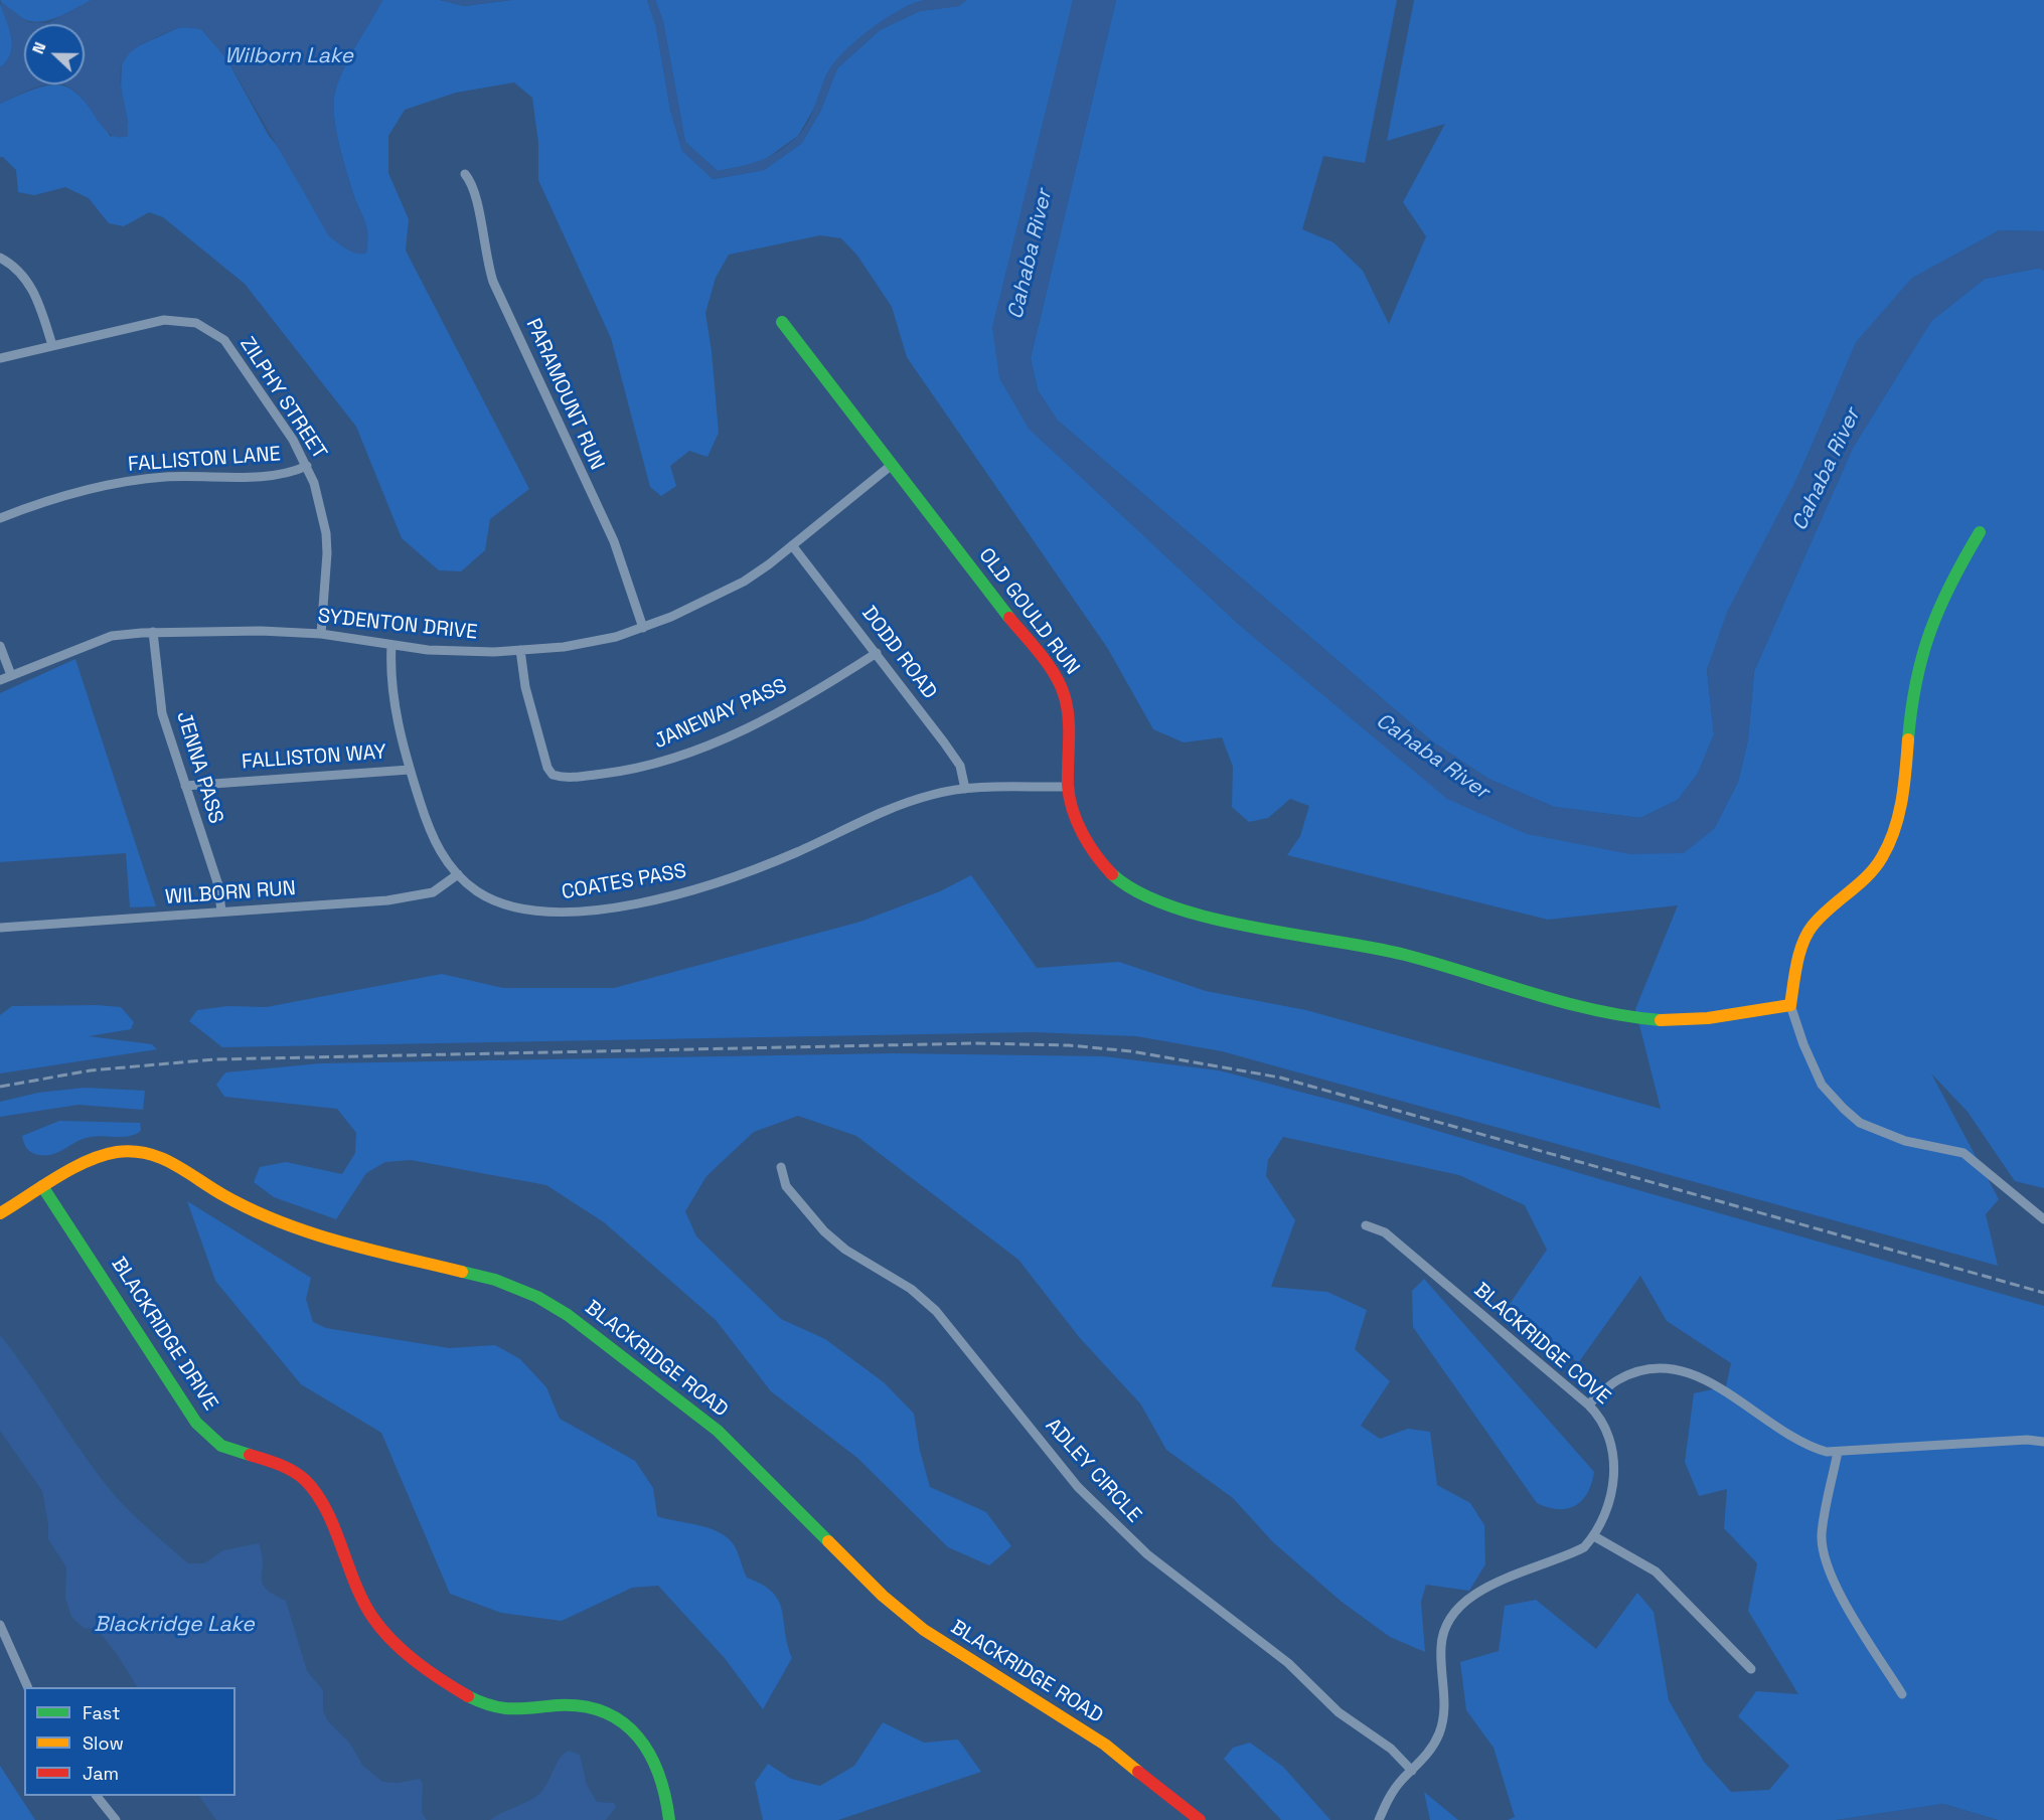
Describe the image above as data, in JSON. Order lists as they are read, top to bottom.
{
  "streets": {
    "street": [
      "PARAMOUNT RUN",
      "ZILPHY STREET",
      "FALLISTON LANE",
      "OLD GOULD RUN",
      "SYDENTON DRIVE",
      "DODD ROAD",
      "JANEWAY PASS",
      "FALLISTON WAY",
      "JENNA PASS",
      "COATES PASS",
      "WILBORN RUN",
      "BLACKRIDGE DRIVE",
      "BLACKRIDGE COVE",
      "BLACKRIDGE ROAD",
      "ADLEY CIRCLE"
    ]
  },
  "crossings": [
    ["PARAMOUNT RUN", "SYDENTON DRIVE"],
    ["ZILPHY STREET", "FALLISTON LANE"],
    ["ZILPHY STREET", "SYDENTON DRIVE"],
    ["OLD GOULD RUN", "SYDENTON DRIVE"],
    ["OLD GOULD RUN", "COATES PASS"],
    ["SYDENTON DRIVE", "DODD ROAD"],
    ["SYDENTON DRIVE", "JANEWAY PASS"],
    ["SYDENTON DRIVE", "JENNA PASS"],
    ["SYDENTON DRIVE", "COATES PASS"],
    ["DODD ROAD", "JANEWAY PASS"],
    ["DODD ROAD", "COATES PASS"],
    ["FALLISTON WAY", "JENNA PASS"],
    ["FALLISTON WAY", "COATES PASS"],
    ["JENNA PASS", "WILBORN RUN"],
    ["COATES PASS", "WILBORN RUN"],
    ["BLACKRIDGE DRIVE", "BLACKRIDGE ROAD"],
    ["BLACKRIDGE COVE", "ADLEY CIRCLE"]
  ],
  "water": ["Wilborn Lake", "Cahaba River", "Blackridge Lake"],
  "legend": ["Fast", "Slow", "Jam"],
  "north": "left"
}
